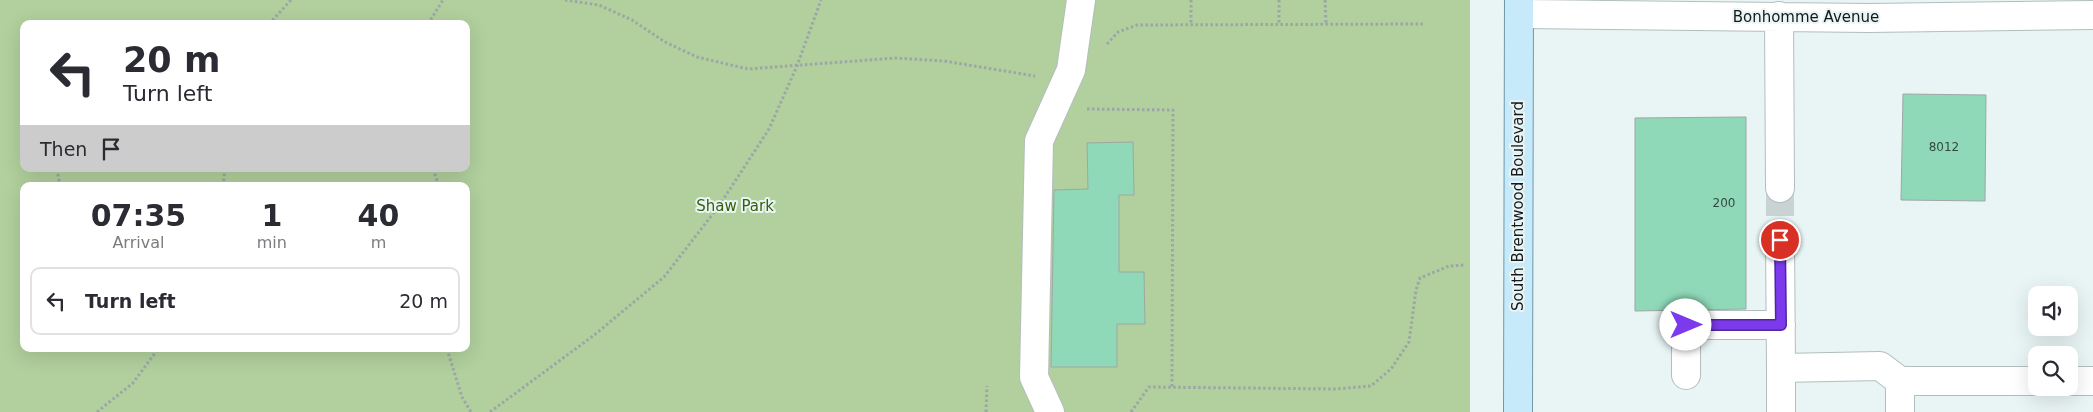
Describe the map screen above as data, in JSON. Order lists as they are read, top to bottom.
{
  "streets": {
    "main road": ["South Brentwood Boulevard"],
    "street": ["Bonhomme Avenue"]
  },
  "crossings": [
    ["Bonhomme Avenue", "South Brentwood Boulevard"]
  ],
  "parks": ["Shaw Park"],
  "house_numbers": ["8012", "200"],
  "page": {
    "turn": ["20 m", "Turn left"],
    "then": "Then",
    "eta": [
      "07:35",
      "Arrival",
      "1",
      "min",
      "40",
      "m"
    ],
    "list": [
      {
        "name": "Turn left",
        "value": "20 m"
      }
    ]
  }
}
